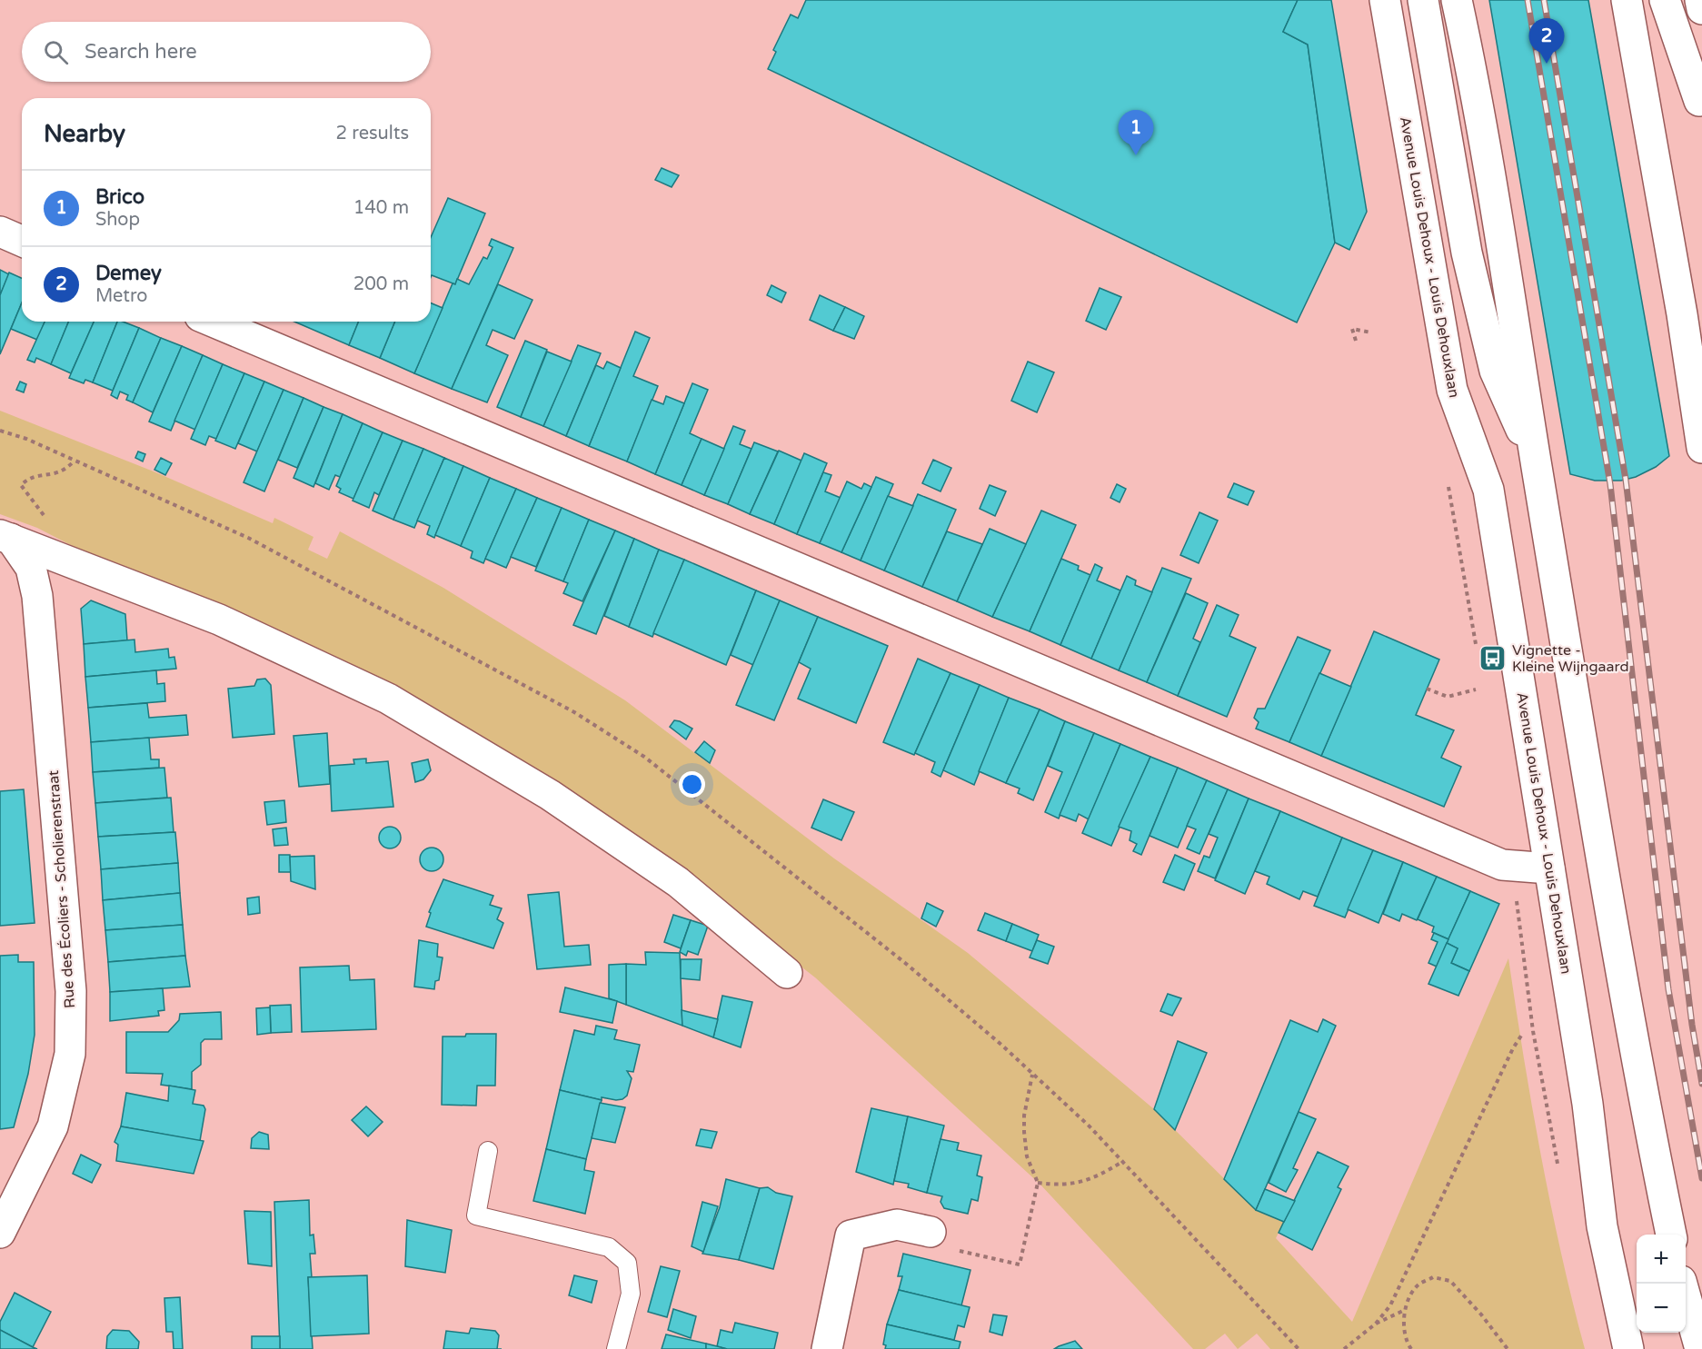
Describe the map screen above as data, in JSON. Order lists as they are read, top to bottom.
{
  "streets": {
    "main road": ["Avenue Louis Dehoux - Louis Dehouxlaan", "Rue des Écoliers - Scholierenstraat"]
  },
  "places": {
    "bus stop": ["Vignette - Kleine Wijngaard"]
  },
  "page": {
    "pins": ["2", "1"],
    "search": "Search here",
    "heading": ["Nearby", "2 results"],
    "list": [
      {
        "mark": "1",
        "name": "Brico",
        "note": "Shop",
        "value": "140 m"
      },
      {
        "mark": "2",
        "name": "Demey",
        "note": "Metro",
        "value": "200 m"
      }
    ],
    "map_buttons": ["+", "−"]
  }
}
